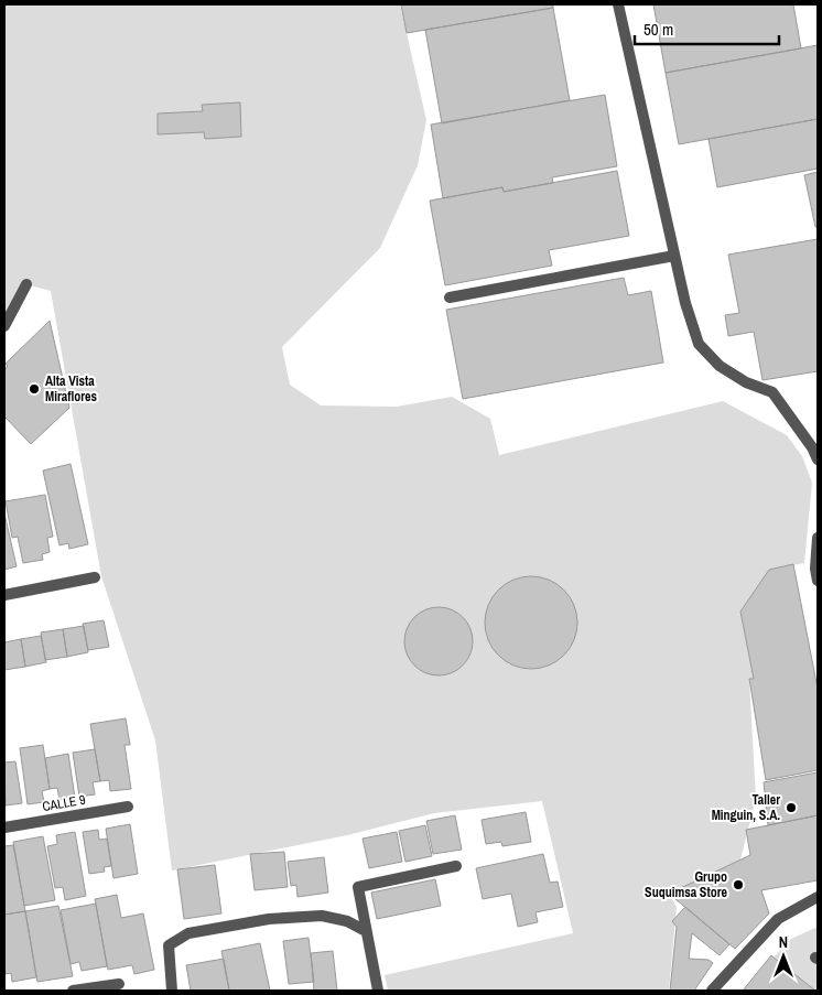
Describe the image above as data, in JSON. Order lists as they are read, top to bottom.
{
  "streets": {
    "street": ["CALLE 9"]
  },
  "places": ["Alta Vista Miraflores", "Taller Minguin, S.A.", "Grupo Suquimsa Store"],
  "scale_bar": "50 m",
  "north": "top"
}
